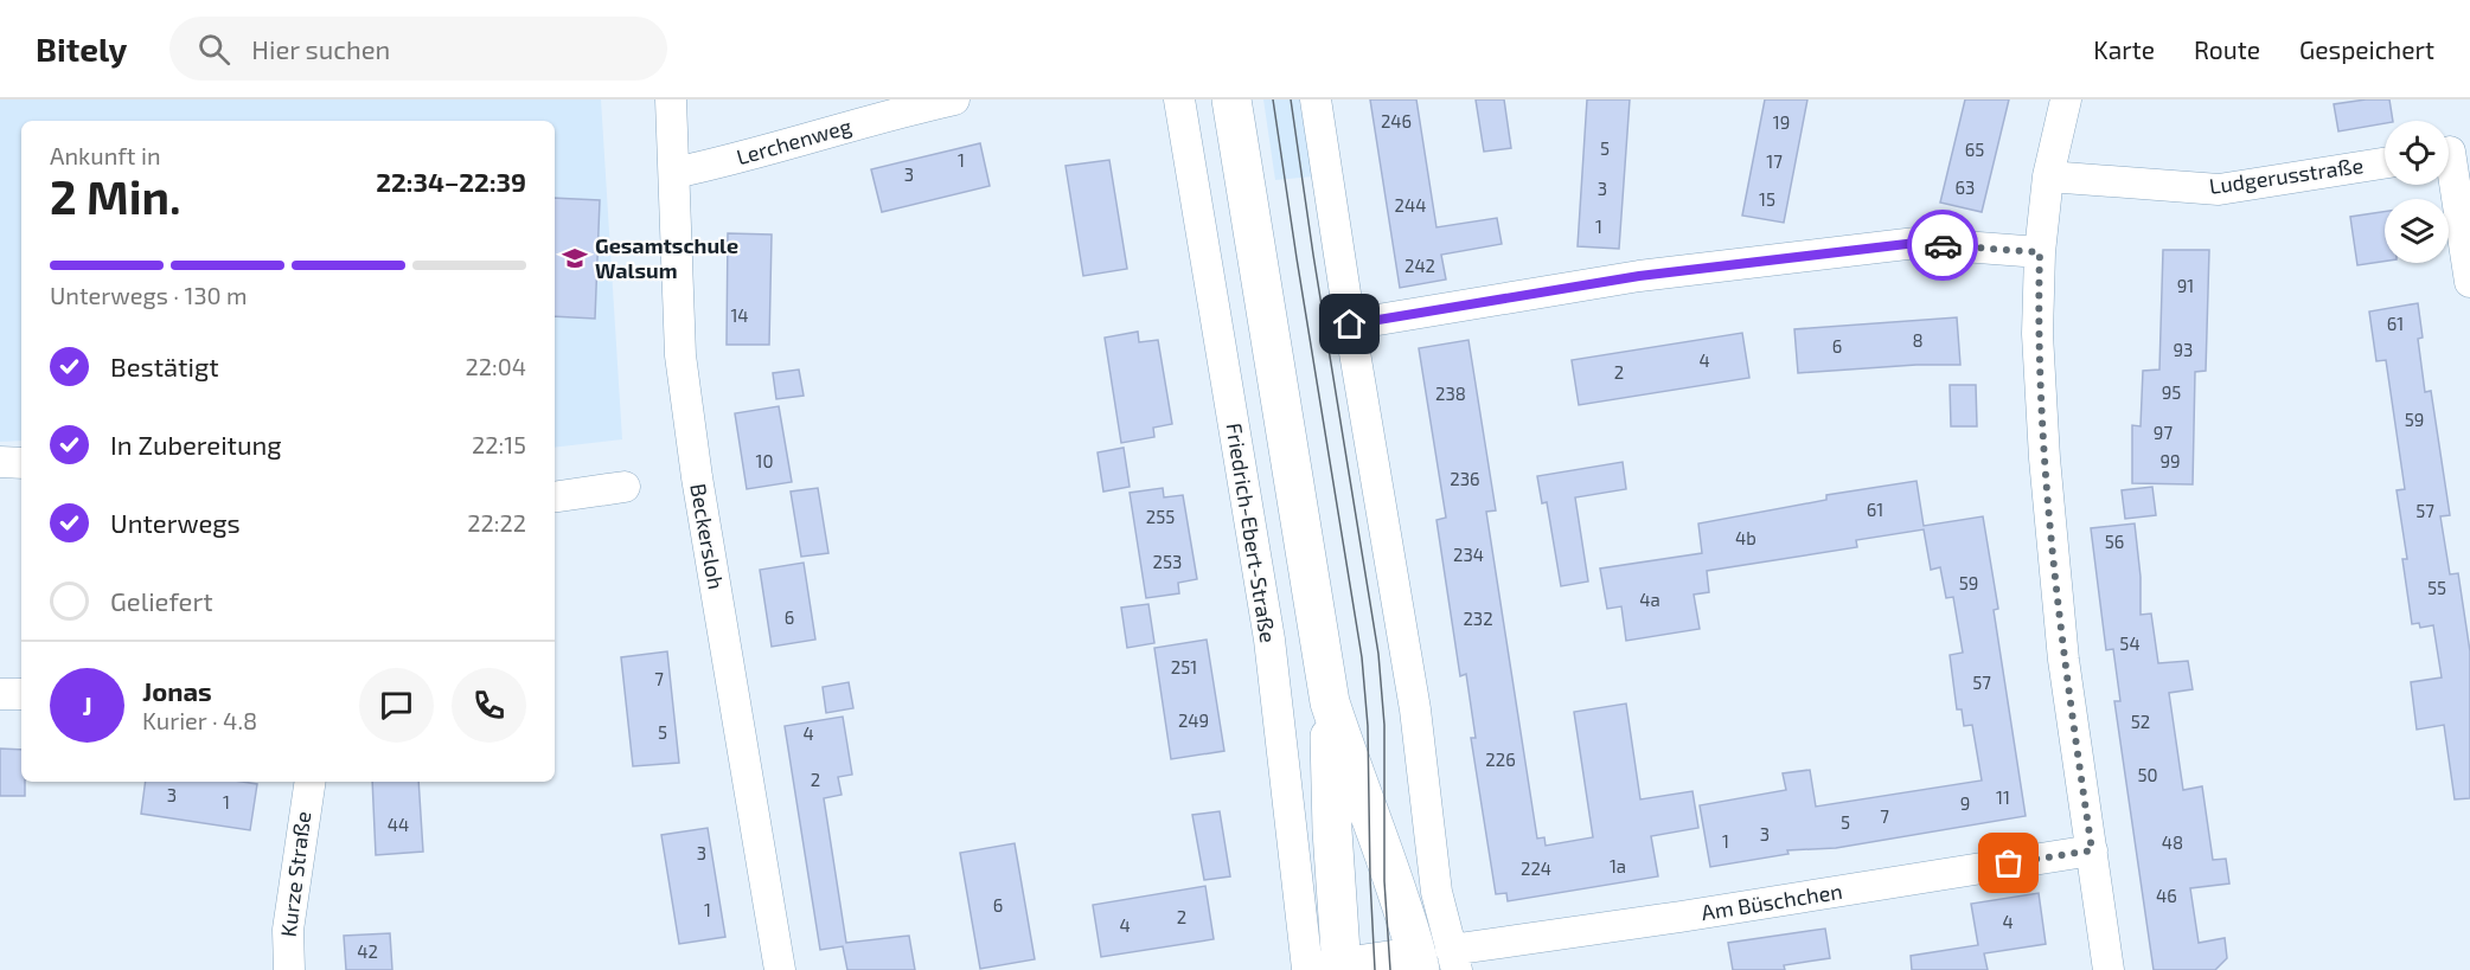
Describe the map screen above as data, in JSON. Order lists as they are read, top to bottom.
{
  "streets": {
    "street": [
      "Lerchenweg",
      "Ludgerusstraße",
      "Friedrich-Ebert-Straße",
      "Beckersloh",
      "Kurze Straße",
      "Am Büschchen"
    ]
  },
  "crossings": [
    ["Lerchenweg", "Beckersloh"],
    ["Friedrich-Ebert-Straße", "Am Büschchen"]
  ],
  "places": {
    "school or university": ["Gesamtschule Walsum"]
  },
  "house_numbers": [
    "246",
    "19",
    "5",
    "65",
    "1",
    "17",
    "3",
    "63",
    "3",
    "15",
    "244",
    "1",
    "242",
    "91",
    "14",
    "61",
    "8",
    "6",
    "93",
    "4",
    "2",
    "95",
    "238",
    "59",
    "97",
    "10",
    "99",
    "236",
    "61",
    "57",
    "255",
    "4b",
    "56",
    "234",
    "253",
    "59",
    "55",
    "4a",
    "6",
    "232",
    "54",
    "251",
    "7",
    "57",
    "249",
    "52",
    "5",
    "4",
    "226",
    "50",
    "2",
    "3",
    "11",
    "1",
    "9",
    "7",
    "5",
    "44",
    "3",
    "1",
    "48",
    "3",
    "1a",
    "224",
    "46",
    "6",
    "1",
    "2",
    "4",
    "4",
    "42"
  ],
  "page": {
    "header": "Bitely",
    "search": "Hier suchen",
    "nav": ["Karte", "Route", "Gespeichert"],
    "heading": ["2 Min.", "Ankunft in", "22:34–22:39"],
    "panel": ["Jonas", "Kurier · 4.8"],
    "bar": "Unterwegs · 130 m",
    "list": [
      ["Bestätigt", "22:04"],
      ["In Zubereitung", "22:15"],
      ["Unterwegs", "22:22"],
      "Geliefert"
    ],
    "round": "J"
  }
}
